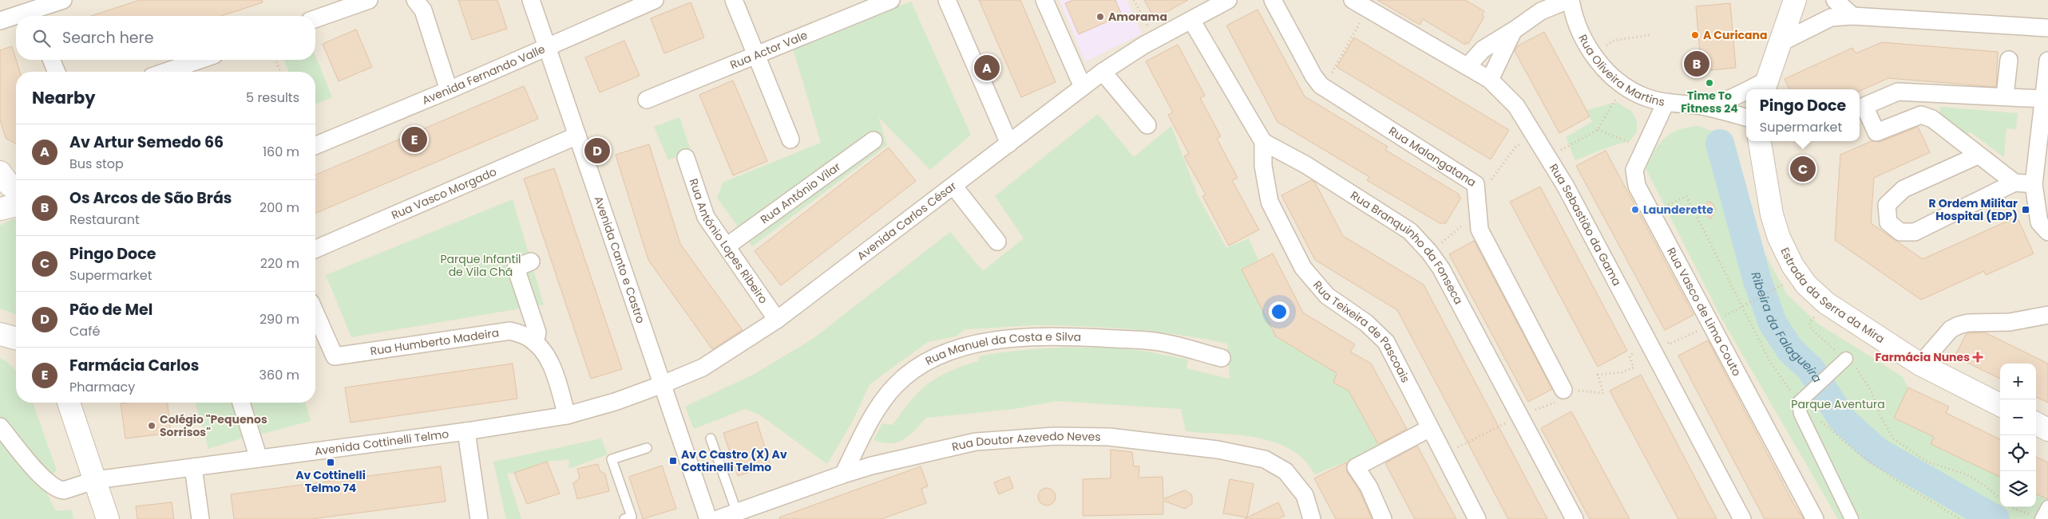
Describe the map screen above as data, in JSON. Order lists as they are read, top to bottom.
{
  "streets": {
    "street": [
      "Rua Actor Vale",
      "Rua Oliveira Martins",
      "Avenida Fernando Valle",
      "Rua Malangatana",
      "Rua Vasco Morgado",
      "Rua António Vilar",
      "Avenida Carlos César",
      "Rua Sebastião da Gama",
      "Rua António Lopes Ribeiro",
      "Rua Branquinho da Fonseca",
      "Avenida Canto e Castro",
      "Estrada da Serra da Mira",
      "Rua Vasco de Lima Couto",
      "Rua Teixeira de Pascoais",
      "Rua Humberto Madeira",
      "Rua Manuel da Costa e Silva",
      "Avenida Cottinelli Telmo",
      "Rua Doutor Azevedo Neves"
    ]
  },
  "crossings": [
    ["Rua Oliveira Martins", "Rua Vasco de Lima Couto"],
    ["Avenida Fernando Valle", "Avenida Canto e Castro"],
    ["Rua Vasco Morgado", "Avenida Canto e Castro"],
    ["Rua António Vilar", "Rua António Lopes Ribeiro"],
    ["Avenida Carlos César", "Rua António Lopes Ribeiro"],
    ["Avenida Carlos César", "Avenida Canto e Castro"],
    ["Avenida Carlos César", "Avenida Cottinelli Telmo"],
    ["Rua Branquinho da Fonseca", "Rua Teixeira de Pascoais"],
    ["Avenida Canto e Castro", "Avenida Cottinelli Telmo"],
    ["Rua Humberto Madeira", "Avenida Cottinelli Telmo"],
    ["Rua Manuel da Costa e Silva", "Rua Doutor Azevedo Neves"]
  ],
  "water": ["Ribeira da Falagueira"],
  "parks": ["Parque Infantil de Vila Chã", "Parque Aventura"],
  "places": {
    "other": [
      "Amorama",
      "A Curicana",
      "Time To Fitness 24",
      "Launderette",
      "Colégio \"Pequenos Sorrisos\""
    ],
    "transit": ["R Ordem Militar Hospital (EDP)", "Av C Castro (X) Av Cottinelli Telmo", "Av Cottinelli Telmo 74"],
    "health": ["Farmácia Nunes"]
  },
  "page": {
    "search": "Search here",
    "pins": [
      "B",
      "A",
      "E",
      "D",
      "C"
    ],
    "heading": ["Nearby", "5 results"],
    "popup": ["Pingo Doce", "Supermarket"],
    "list": [
      {
        "mark": "A",
        "name": "Av Artur Semedo 66",
        "note": "Bus stop",
        "value": "160 m"
      },
      {
        "mark": "B",
        "name": "Os Arcos de São Brás",
        "note": "Restaurant",
        "value": "200 m"
      },
      {
        "mark": "C",
        "name": "Pingo Doce",
        "note": "Supermarket",
        "value": "220 m"
      },
      {
        "mark": "D",
        "name": "Pão de Mel",
        "note": "Café",
        "value": "290 m"
      },
      {
        "mark": "E",
        "name": "Farmácia Carlos",
        "note": "Pharmacy",
        "value": "360 m"
      }
    ],
    "map_buttons": ["+", "−"]
  }
}
